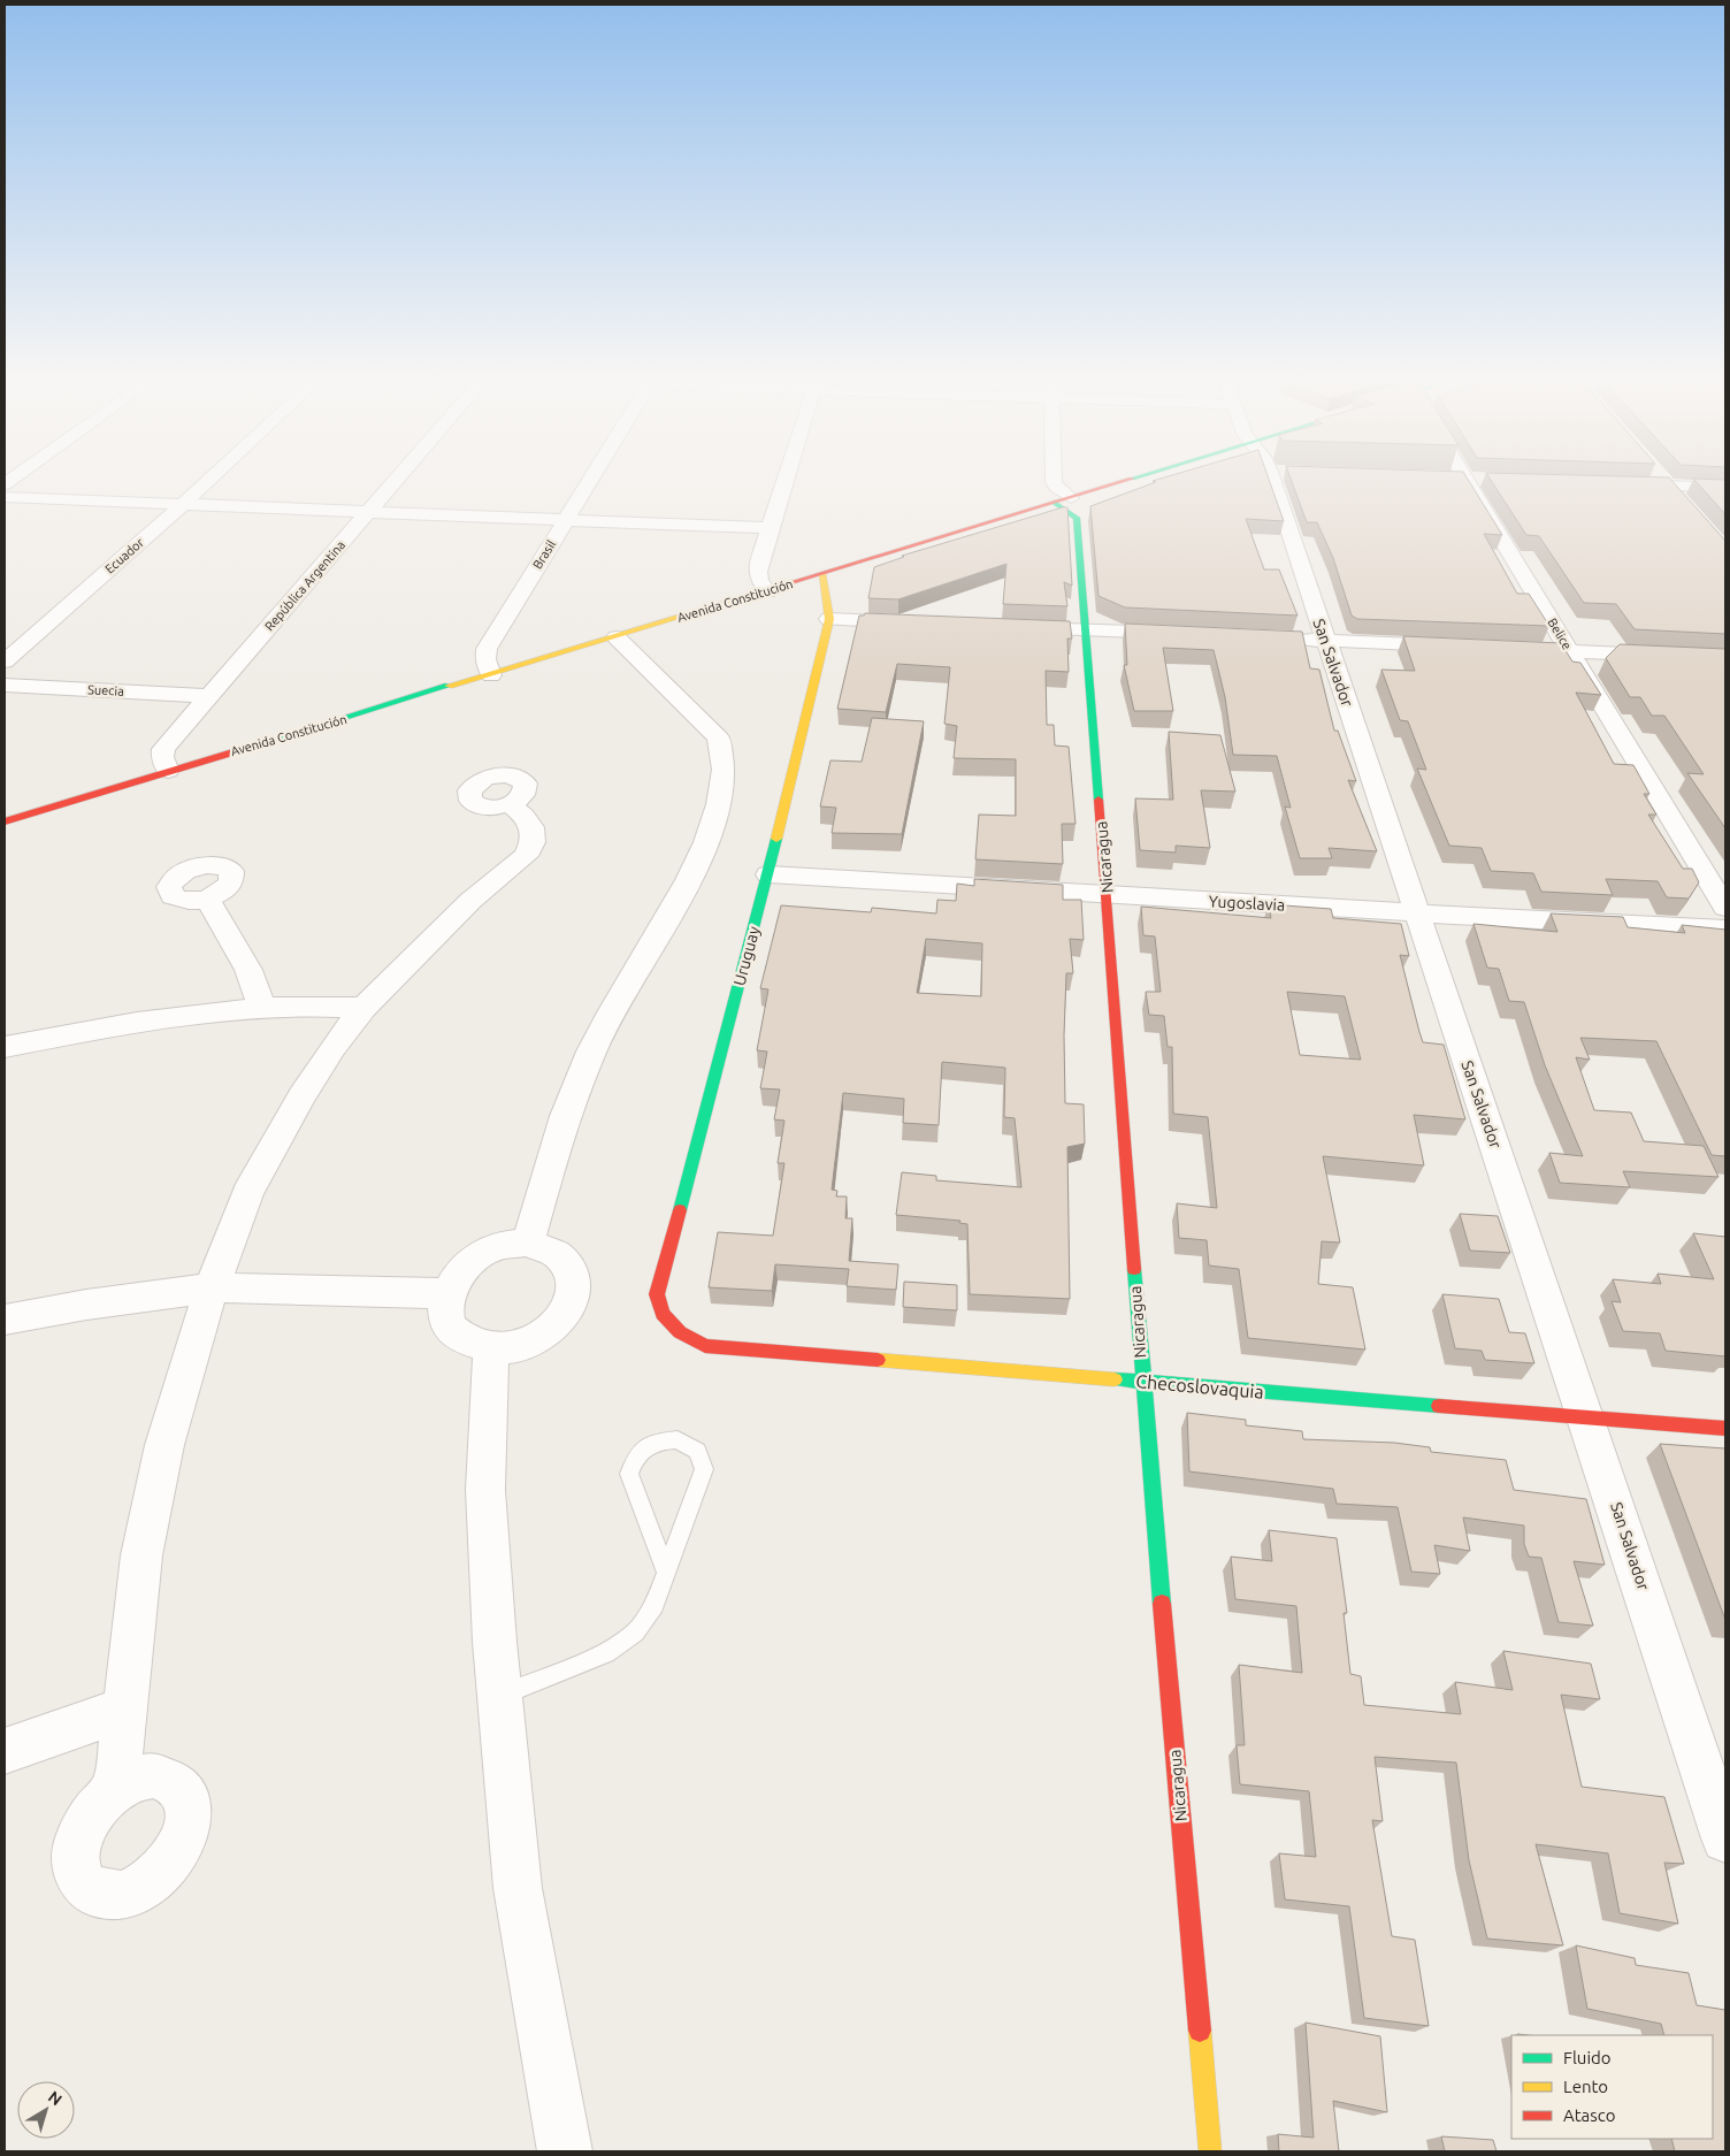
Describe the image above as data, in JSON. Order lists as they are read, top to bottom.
{
  "streets": {
    "street": [
      "Brasil",
      "Ecuador",
      "República Argentina",
      "Avenida Constitución",
      "Belice",
      "San Salvador",
      "Suecia",
      "Nicaragua",
      "Yugoslavia",
      "Uruguay",
      "Checoslovaquia"
    ]
  },
  "crossings": [
    ["Brasil", "Avenida Constitución"],
    ["República Argentina", "Avenida Constitución"],
    ["República Argentina", "Suecia"],
    ["Avenida Constitución", "Nicaragua"],
    ["Avenida Constitución", "Uruguay"],
    ["San Salvador", "Yugoslavia"],
    ["San Salvador", "Checoslovaquia"],
    ["Nicaragua", "Yugoslavia"],
    ["Nicaragua", "Checoslovaquia"],
    ["Yugoslavia", "Uruguay"],
    ["Uruguay", "Checoslovaquia"]
  ],
  "legend": ["Fluido", "Lento", "Atasco"],
  "north": "top right"
}
